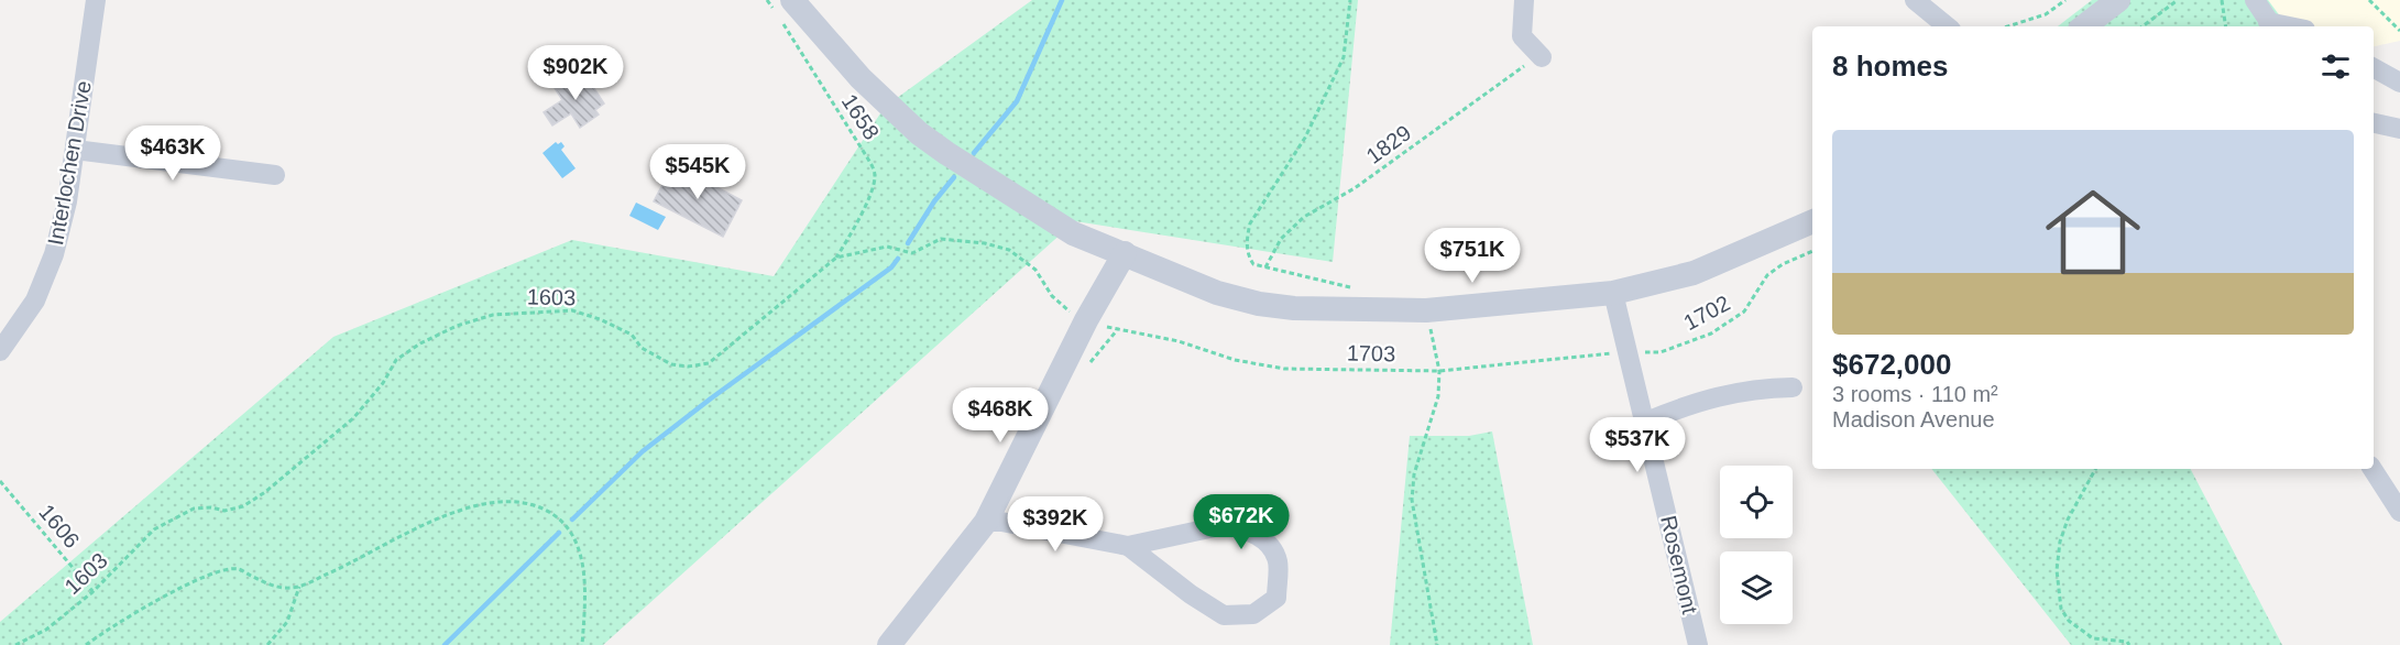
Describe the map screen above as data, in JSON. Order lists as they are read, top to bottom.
{
  "streets": {
    "street": ["Interlochen Drive", "Rosemont"],
    "path": [
      "1658",
      "1829",
      "1603",
      "1702",
      "1703",
      "1606"
    ]
  },
  "crossings": [
    ["1658", "1603"],
    ["1603", "1703"],
    ["1603", "1606"],
    ["1702", "1703"],
    ["1702", "Rosemont"],
    ["1703", "Rosemont"]
  ],
  "page": {
    "heading": "8 homes",
    "price": [
      "$902K",
      "$463K",
      "$545K",
      "$751K",
      "$468K",
      "$537K",
      "$672K",
      "$392K"
    ],
    "list": [
      {
        "name": "$672,000",
        "note": "3 rooms · 110 m² · Madison Avenue"
      }
    ]
  }
}
